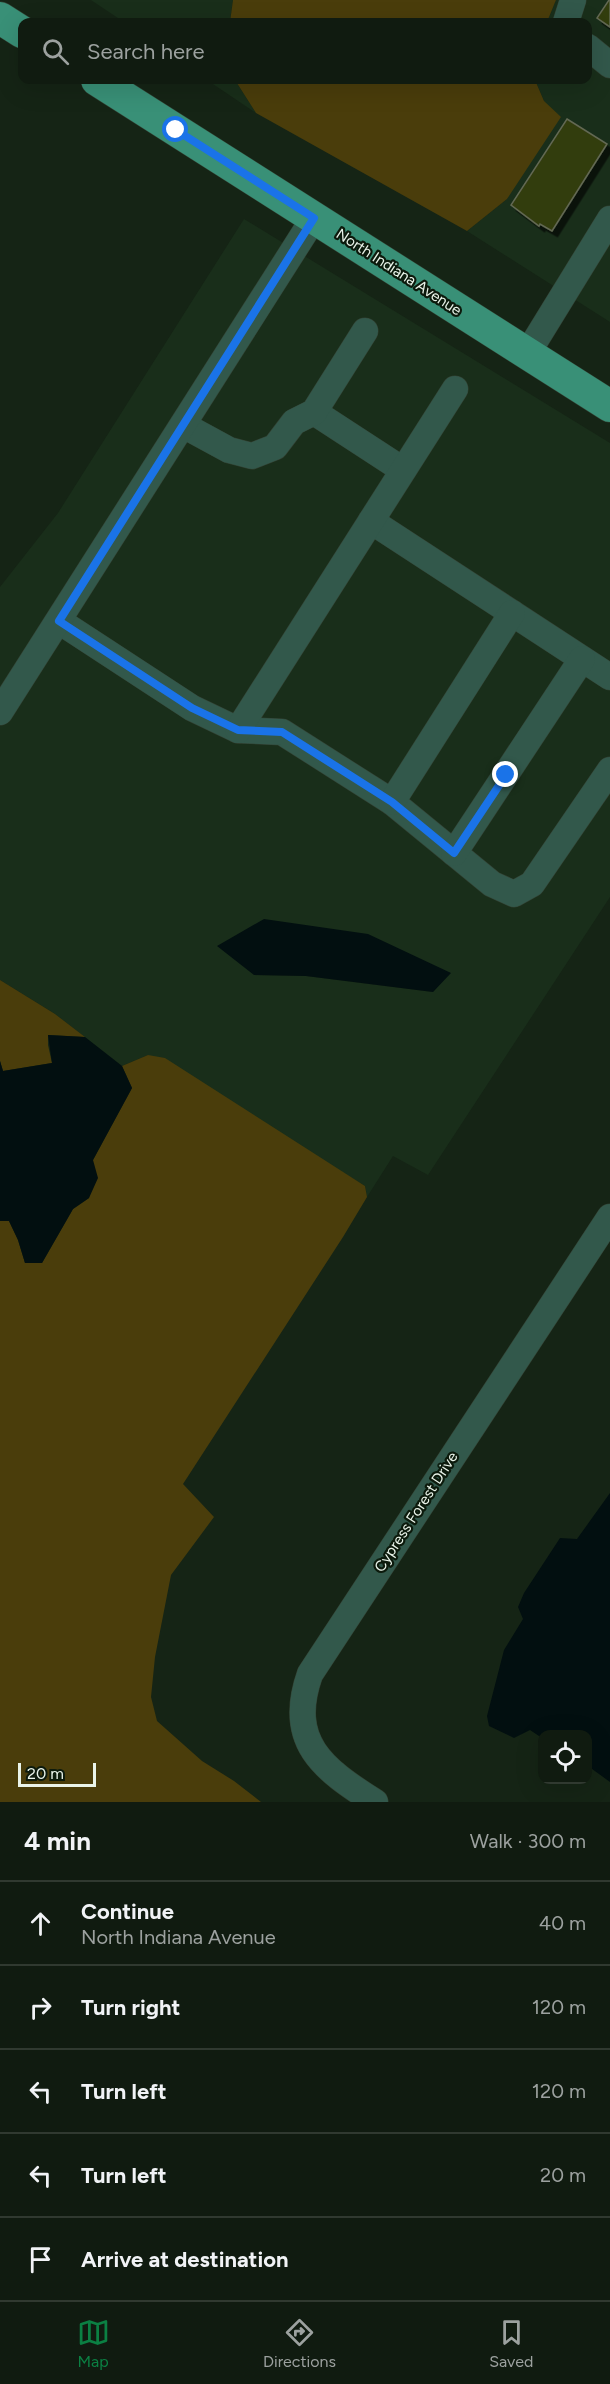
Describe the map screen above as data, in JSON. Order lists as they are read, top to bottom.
{
  "streets": {
    "main road": ["North Indiana Avenue"],
    "street": ["Cypress Forest Drive"]
  },
  "scale_bar": "20 m",
  "page": {
    "search": "Search here",
    "scale": "20 m",
    "heading": ["4 min", "Walk · 300 m"],
    "list": [
      ["Continue", "North Indiana Avenue", "40 m"],
      ["Turn right", "120 m"],
      ["Turn left", "120 m"],
      ["Turn left", "20 m"],
      "Arrive at destination"
    ],
    "nav": ["Map", "Directions", "Saved"]
  }
}
